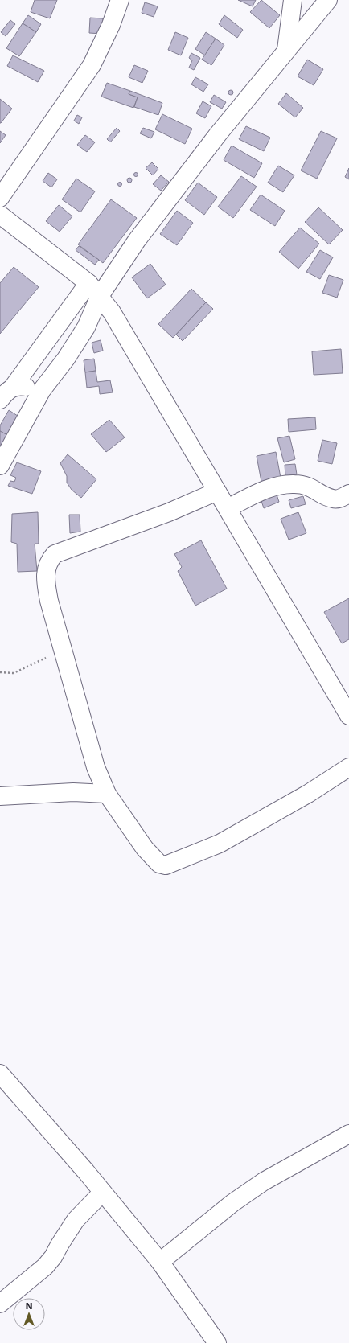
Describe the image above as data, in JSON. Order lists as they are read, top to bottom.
{
  "north": "top"
}
